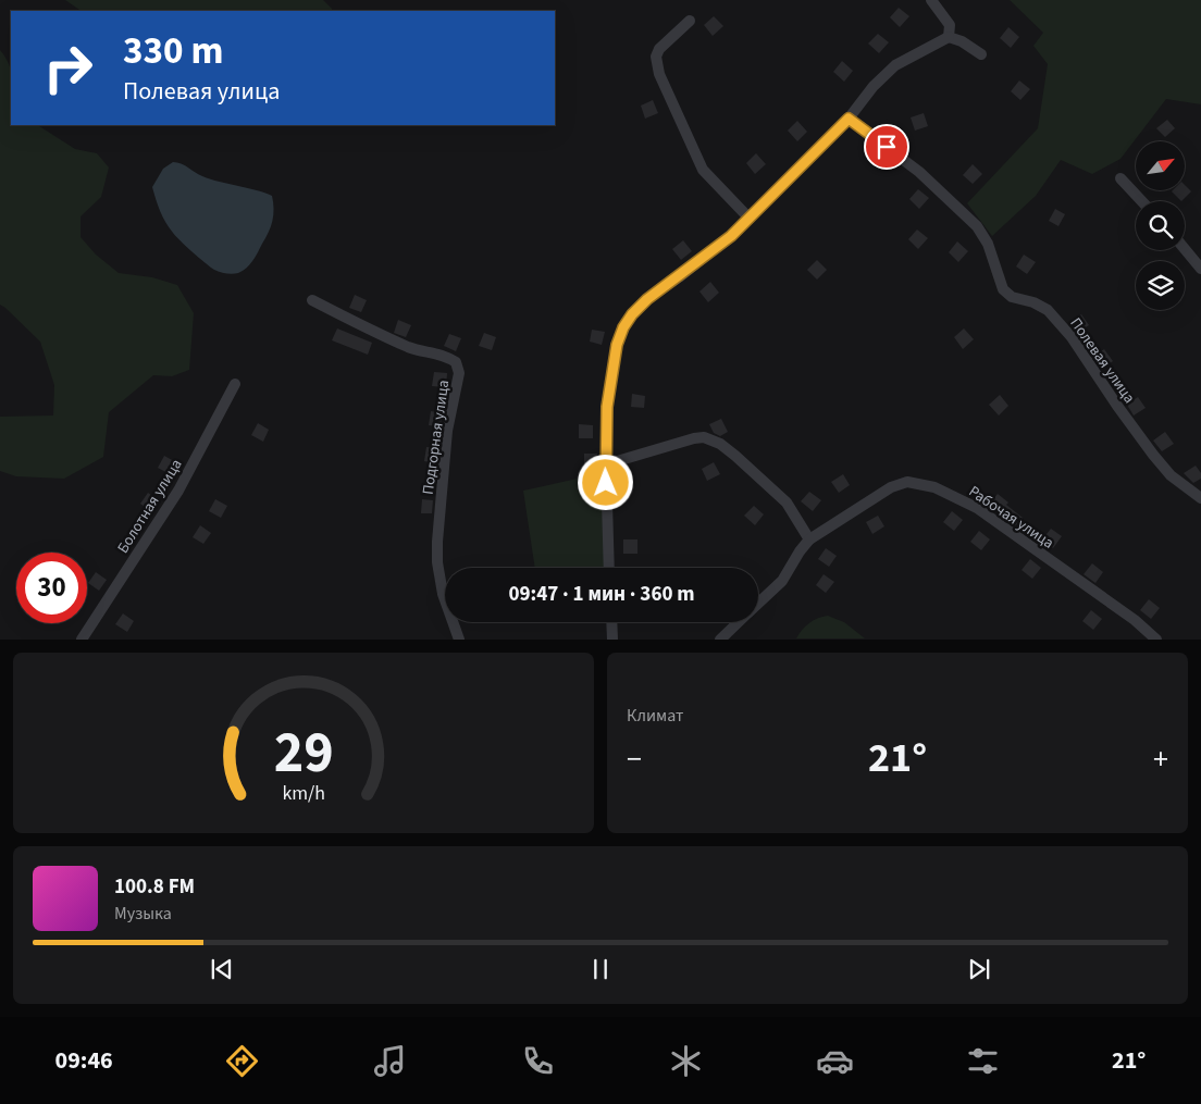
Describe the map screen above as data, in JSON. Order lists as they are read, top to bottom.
{
  "streets": {
    "street": [
      "Полевая улица",
      "Подгорная улица",
      "Болотная улица",
      "Рабочая улица"
    ]
  },
  "north": "top right",
  "page": {
    "turn": ["330 m", "Полевая улица"],
    "limit": "30",
    "trip": "09:47 · 1 мин · 360 m",
    "tile": "Климат",
    "heat": ["−", "21°", "+"],
    "song": ["100.8 FM", "Музыка"],
    "tabs": ["09:46", "21°"],
    "gauge": ["29", "km/h"]
  }
}
